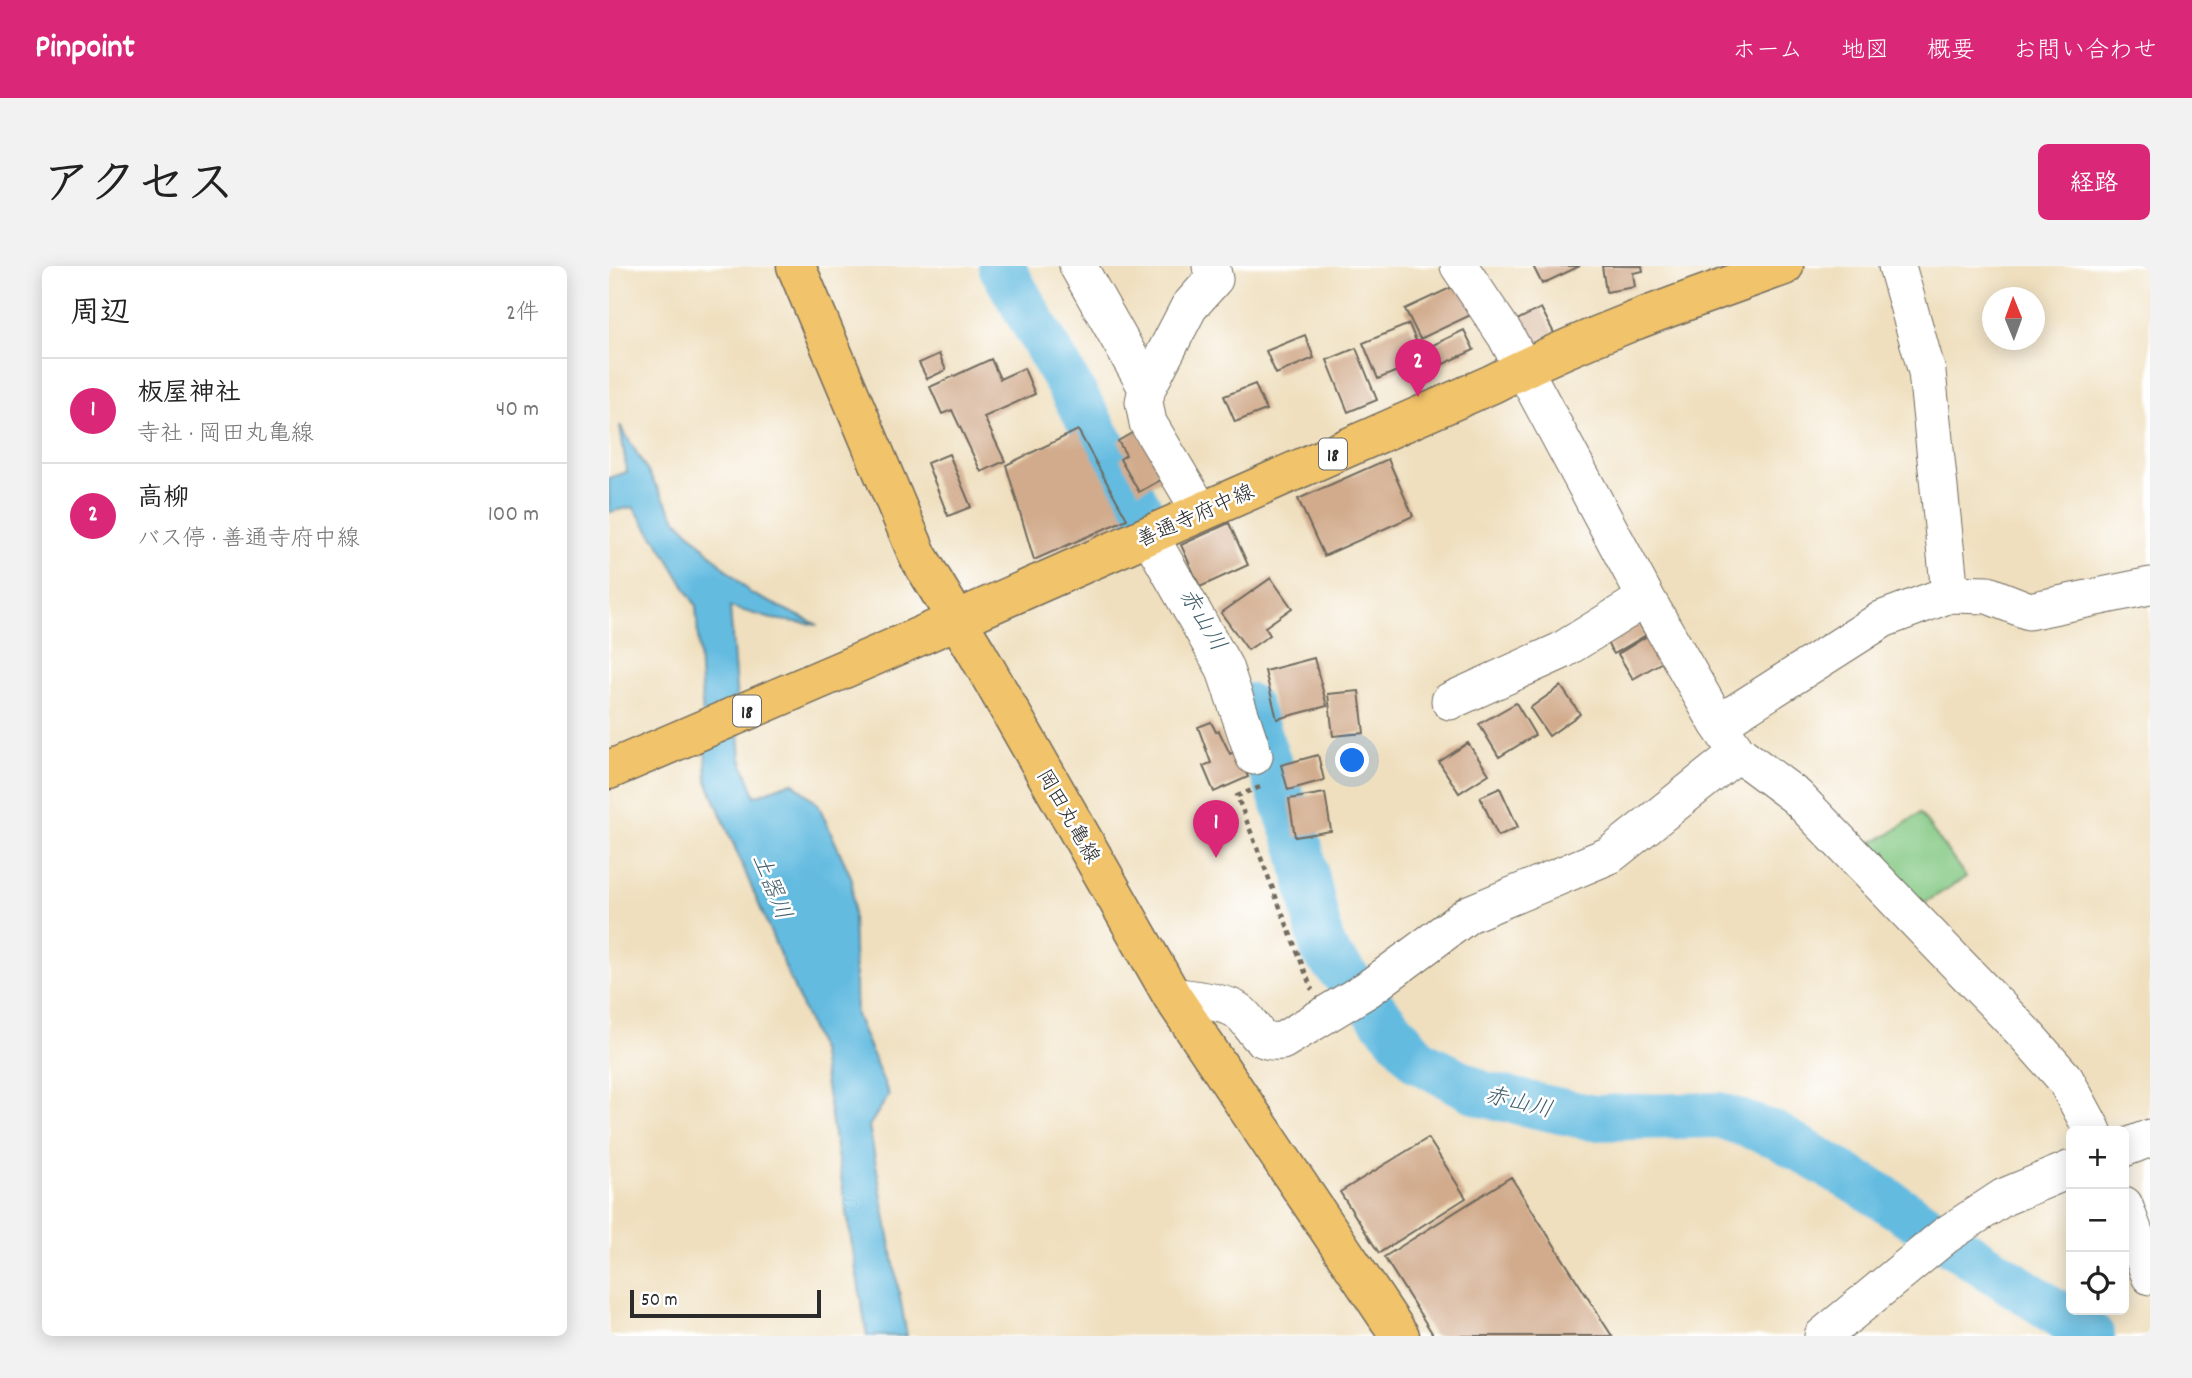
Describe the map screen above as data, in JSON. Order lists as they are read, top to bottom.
{
  "streets": {
    "main road": ["18", "善通寺府中線", "岡田丸亀線"]
  },
  "crossings": [
    ["善通寺府中線", "岡田丸亀線"]
  ],
  "water": ["赤山川", "土器川"],
  "scale_bar": "50 m",
  "north": "top",
  "page": {
    "header": "Pinpoint",
    "nav": [
      "ホーム",
      "地図",
      "概要",
      "お問い合わせ"
    ],
    "title": "アクセス",
    "buttons": "経路",
    "heading": ["周辺", "2件"],
    "pins": ["2", "1"],
    "list": [
      {
        "mark": "1",
        "name": "板屋神社",
        "note": "寺社 · 岡田丸亀線",
        "value": "40 m"
      },
      {
        "mark": "2",
        "name": "高柳",
        "note": "バス停 · 善通寺府中線",
        "value": "100 m"
      }
    ],
    "map_buttons": ["+", "−"],
    "scale": "50 m"
  }
}
